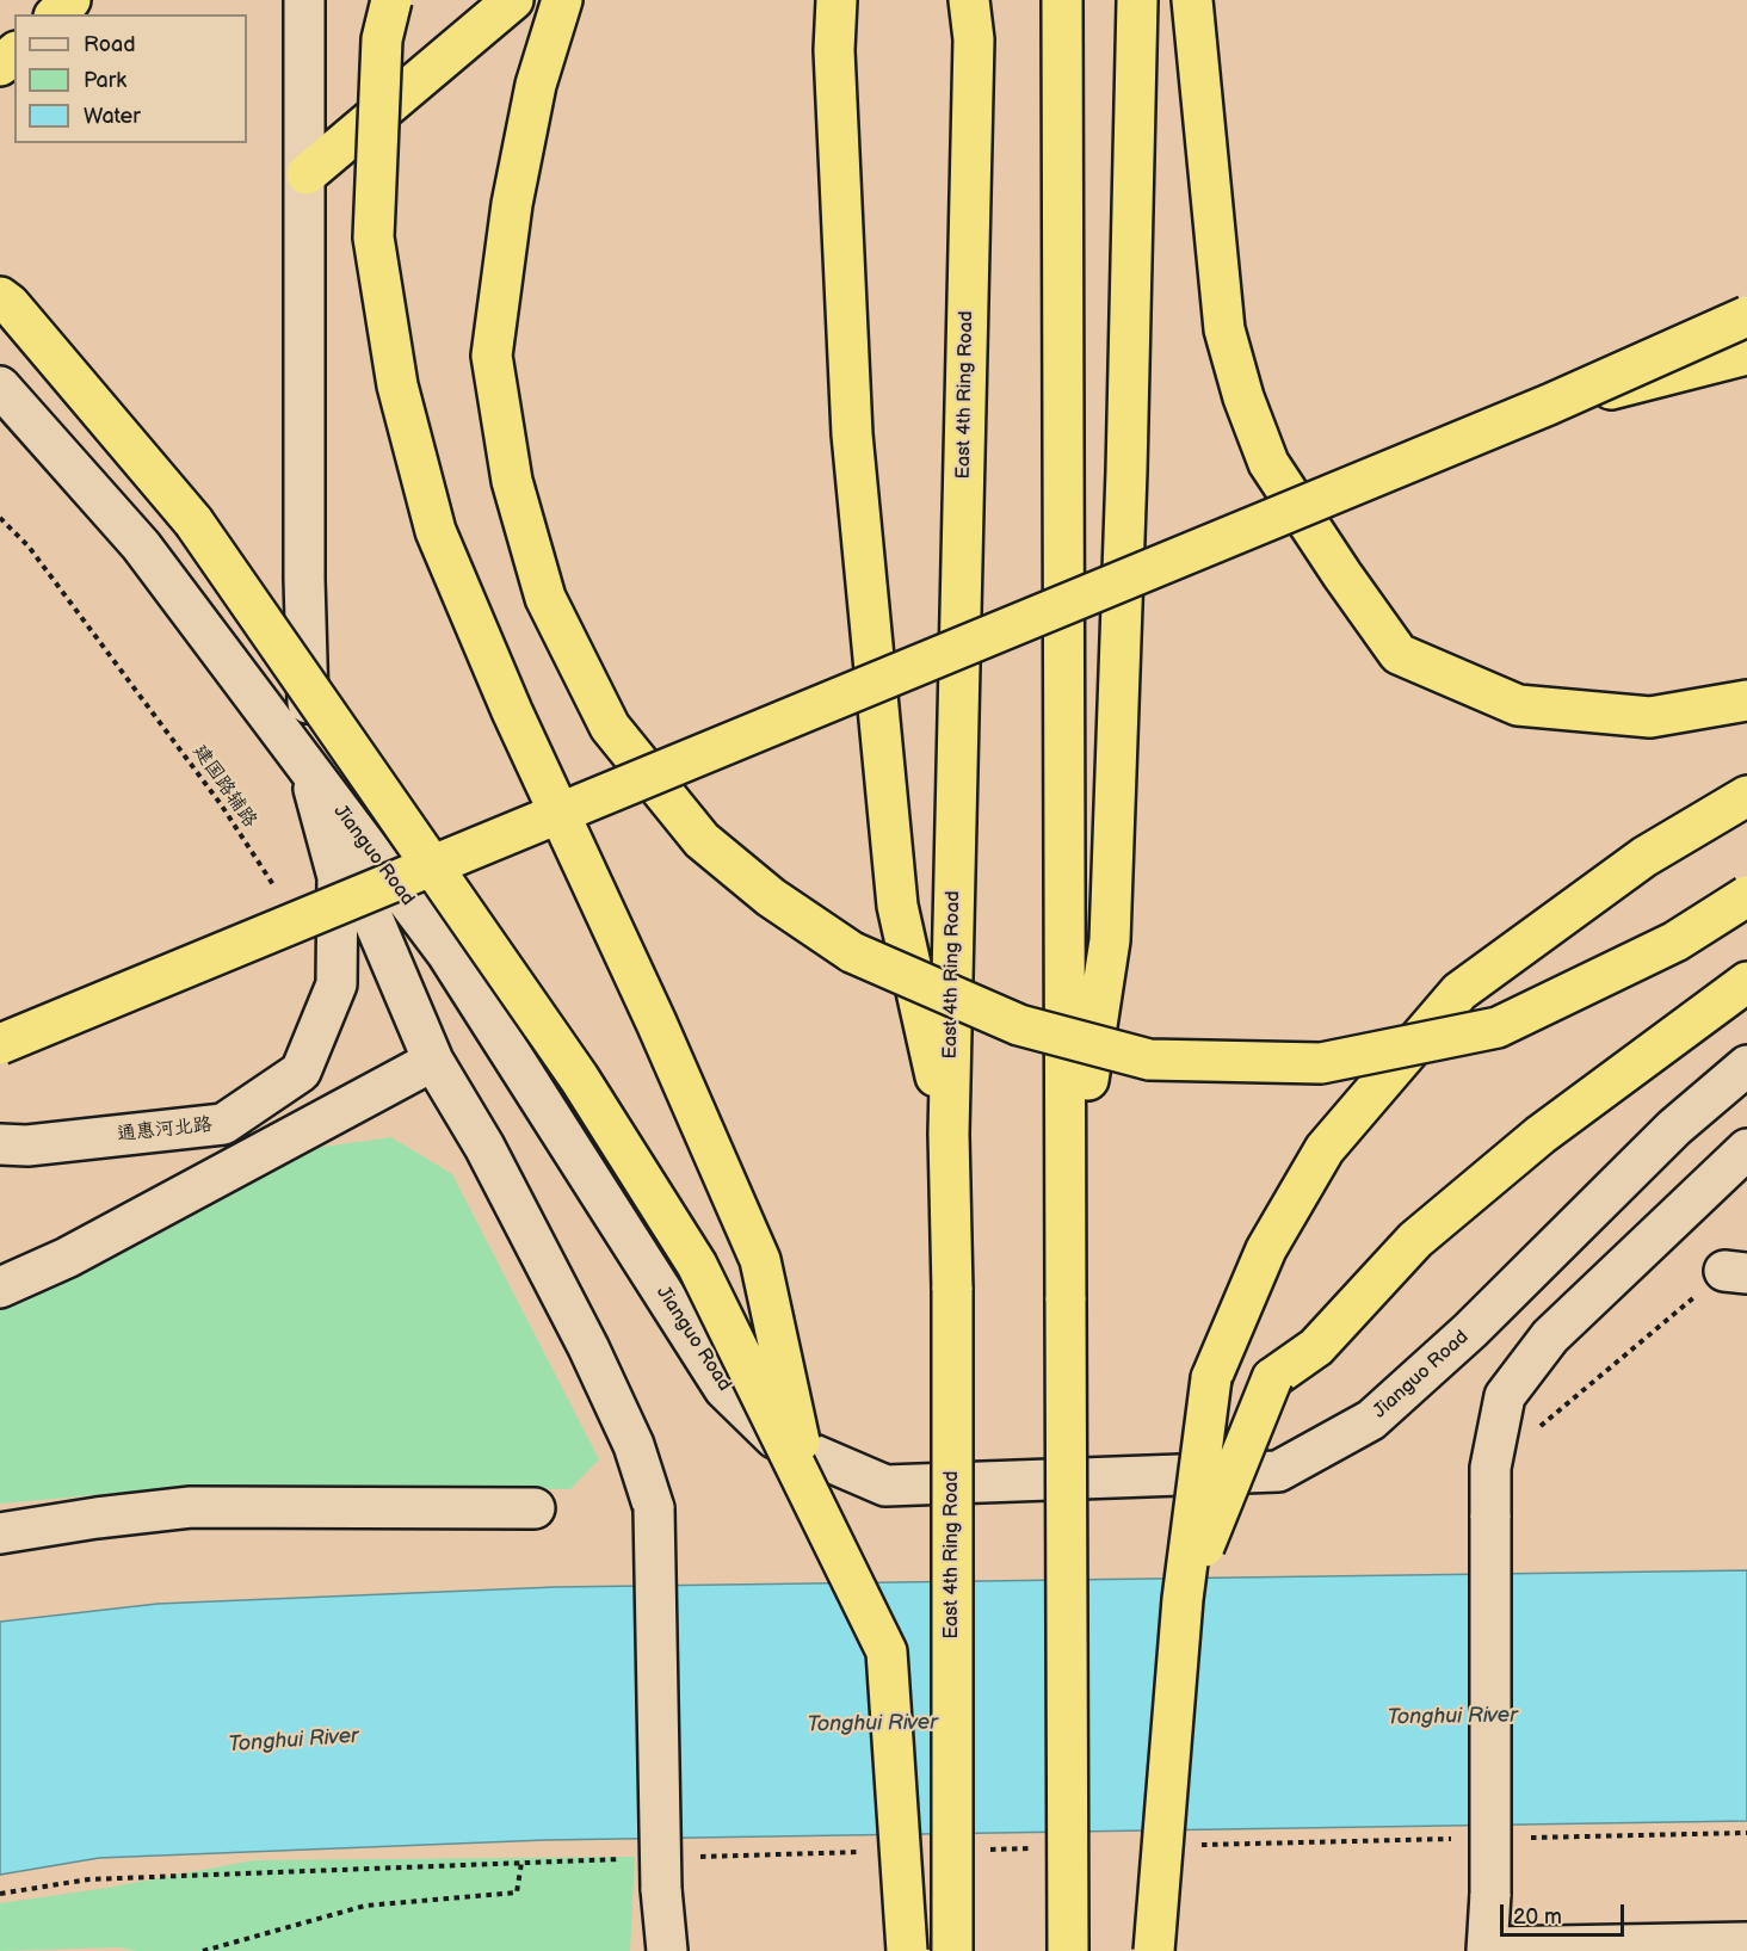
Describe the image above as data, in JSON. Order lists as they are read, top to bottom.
{
  "streets": {
    "highway": ["East 4th Ring Road"],
    "street": ["Jianguo Road", "通惠河北路"],
    "path": ["建国路辅路"]
  },
  "crossings": [
    ["Jianguo Road", "通惠河北路"]
  ],
  "water": ["Tonghui River"],
  "legend": ["Road", "Park", "Water"],
  "scale_bar": "20 m"
}
